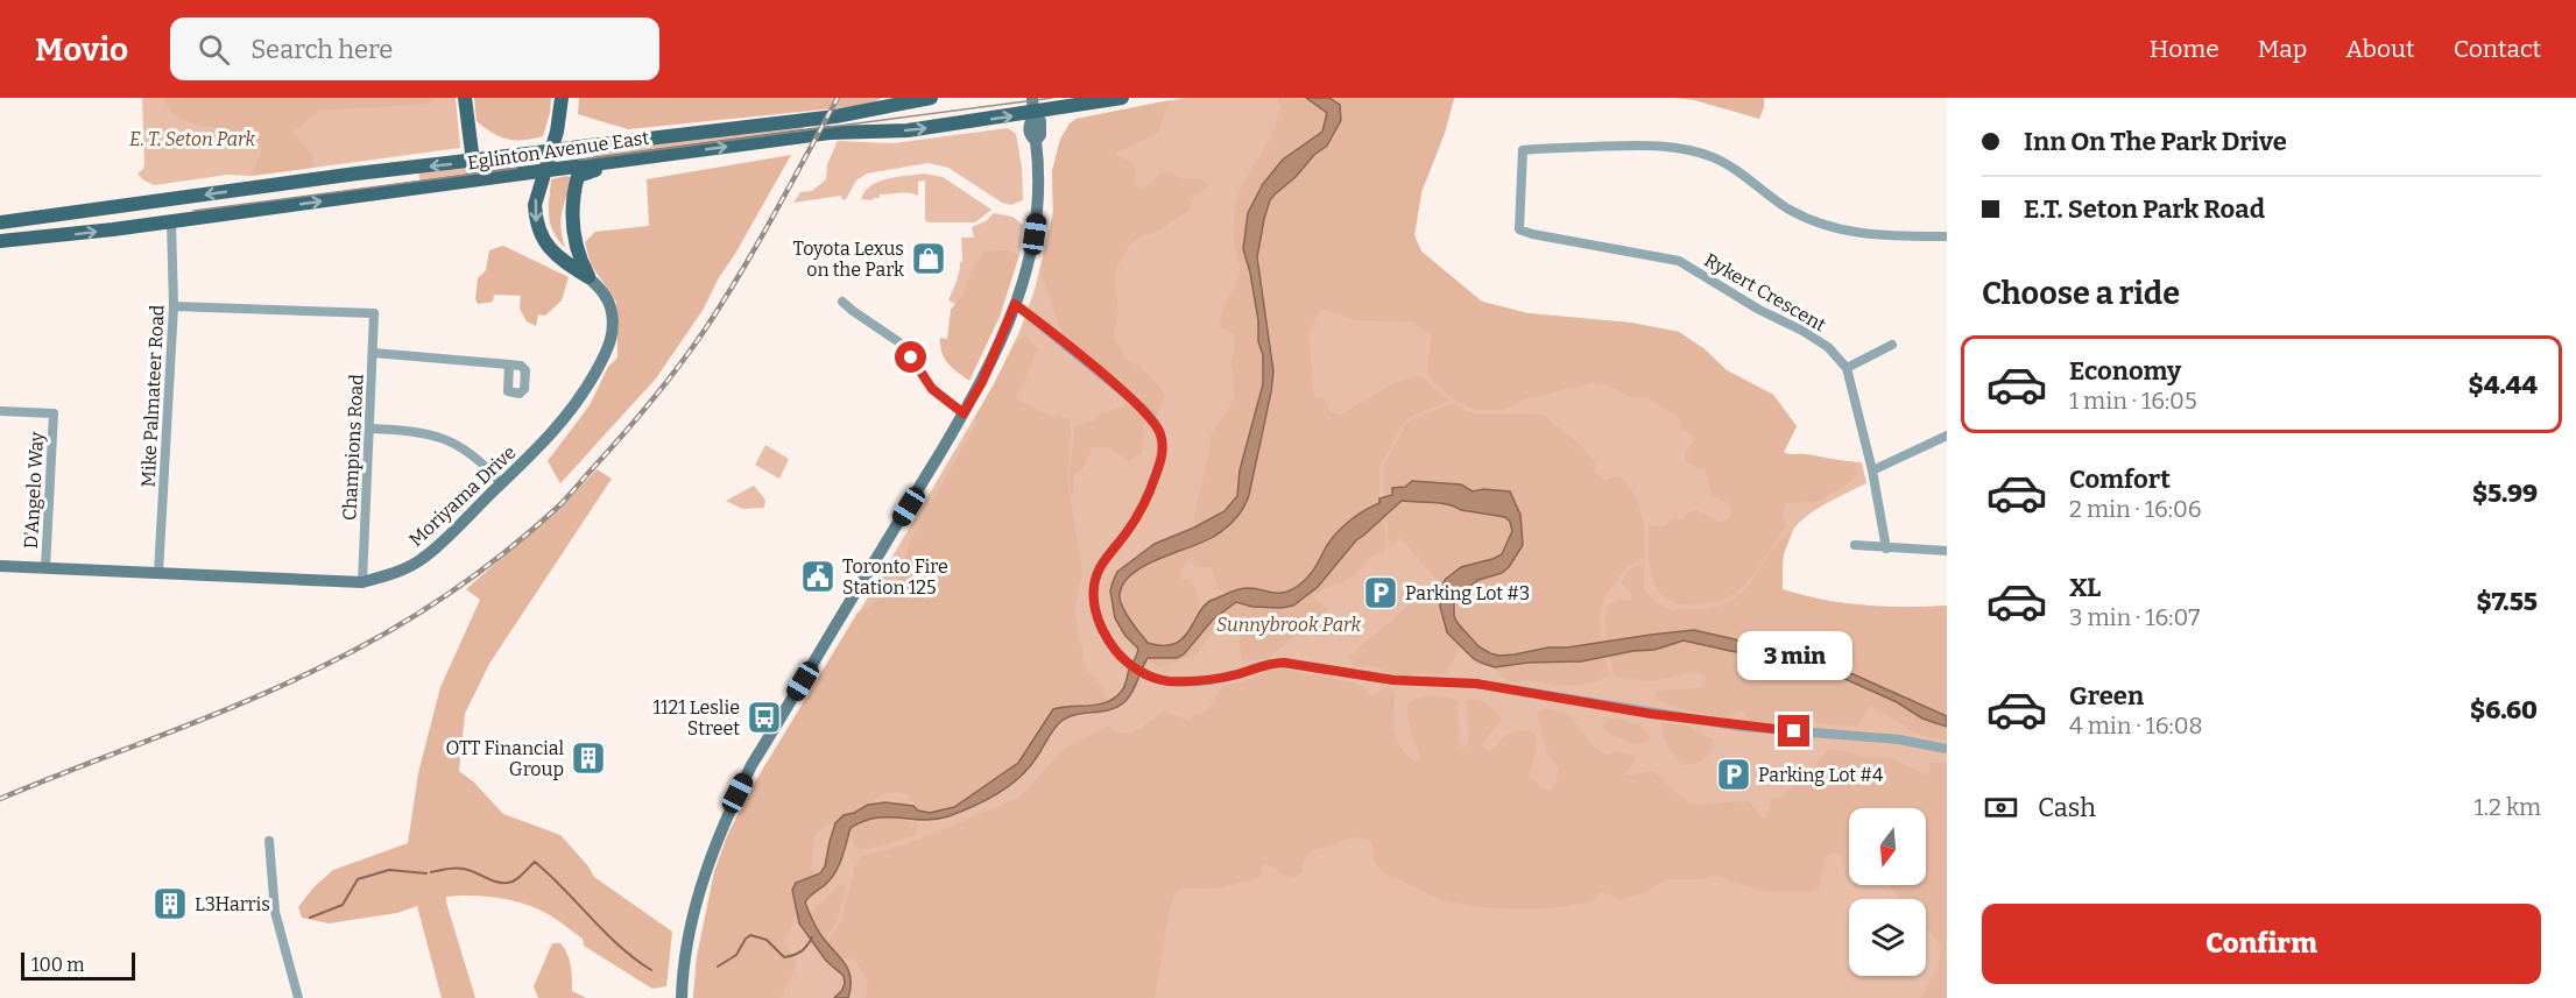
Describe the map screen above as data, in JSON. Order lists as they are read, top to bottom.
{
  "streets": {
    "main road": ["Eglinton Avenue East", "Moriyama Drive"],
    "street": [
      "Rykert Crescent",
      "Mike Palmateer Road",
      "Champions Road",
      "D'Angelo Way"
    ]
  },
  "crossings": [
    ["Eglinton Avenue East", "Mike Palmateer Road"],
    ["Mike Palmateer Road", "Champions Road"],
    ["Mike Palmateer Road", "Moriyama Drive"],
    ["Champions Road", "Moriyama Drive"],
    ["D'Angelo Way", "Moriyama Drive"]
  ],
  "parks": ["E. T. Seton Park", "Sunnybrook Park"],
  "places": {
    "shop": ["Toyota Lexus on the Park"],
    "public building": ["Toronto Fire Station 125"],
    "parking": ["Parking Lot #3", "Parking Lot #4"],
    "bus stop": ["1121 Leslie Street"],
    "building": ["OTT Financial Group", "L3Harris"]
  },
  "scale_bar": "100 m",
  "north": "bottom",
  "page": {
    "header": "Movio",
    "search": "Search here",
    "nav": [
      "Home",
      "Map",
      "About",
      "Contact"
    ],
    "banner": ["Inn On The Park Drive", "E.T. Seton Park Road"],
    "heading": "Choose a ride",
    "list": [
      {
        "name": "Economy",
        "note": "1 min · 16:05",
        "value": "$4.44"
      },
      {
        "name": "Comfort",
        "note": "2 min · 16:06",
        "value": "$5.99"
      },
      {
        "name": "XL",
        "note": "3 min · 16:07",
        "value": "$7.55"
      },
      {
        "name": "Green",
        "note": "4 min · 16:08",
        "value": "$6.60"
      }
    ],
    "bubble": "3 min",
    "pay": ["Cash", "1.2 km"],
    "buttons": "Confirm",
    "scale": "100 m"
  }
}
